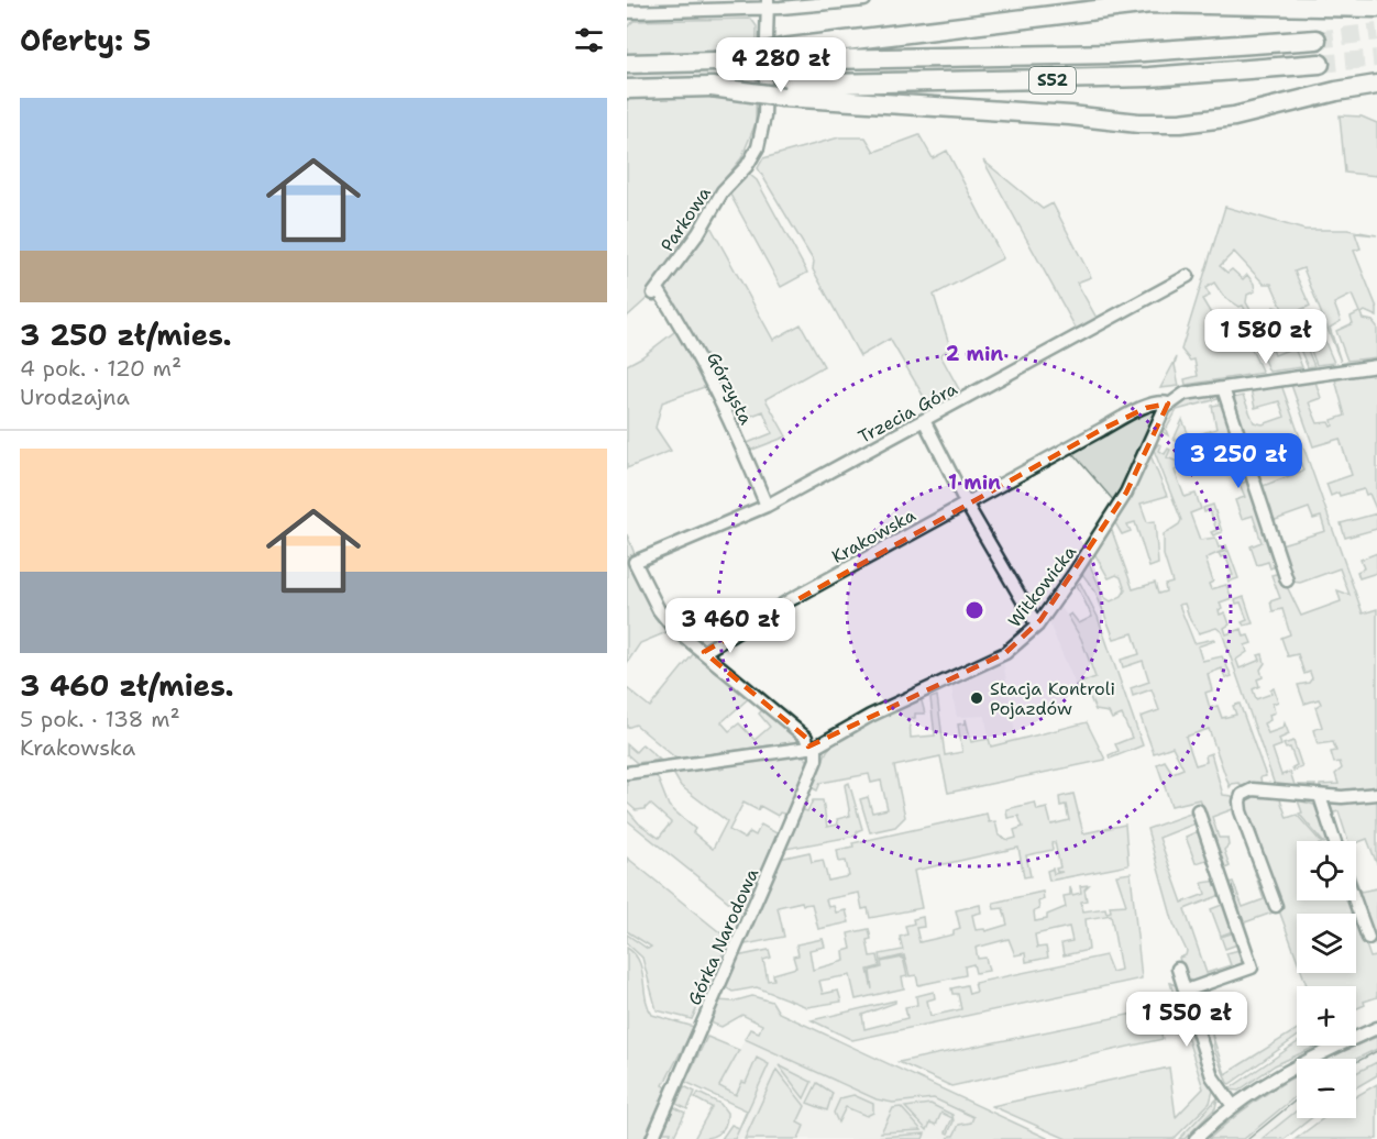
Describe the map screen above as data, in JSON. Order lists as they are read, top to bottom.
{
  "streets": {
    "highway": ["S52"],
    "street": [
      "Parkowa",
      "Górzysta",
      "Trzecia Góra",
      "Krakowska",
      "Witkowicka",
      "Górka Narodowa"
    ]
  },
  "crossings": [
    ["Parkowa", "Górzysta"],
    ["Górzysta", "Trzecia Góra"],
    ["Trzecia Góra", "Krakowska"],
    ["Krakowska", "Witkowicka"],
    ["Witkowicka", "Górka Narodowa"]
  ],
  "places": ["Stacja Kontroli Pojazdów"],
  "page": {
    "heading": "Oferty: 5",
    "price": [
      "4 280 zł",
      "1 580 zł",
      "3 250 zł",
      "3 460 zł",
      "1 550 zł"
    ],
    "list": [
      {
        "name": "3 250 zł/mies.",
        "note": "4 pok. · 120 m² · Urodzajna"
      },
      {
        "name": "3 460 zł/mies.",
        "note": "5 pok. · 138 m² · Krakowska"
      }
    ],
    "map_buttons": ["+", "−"]
  },
  "rings": ["2 min", "1 min"]
}
